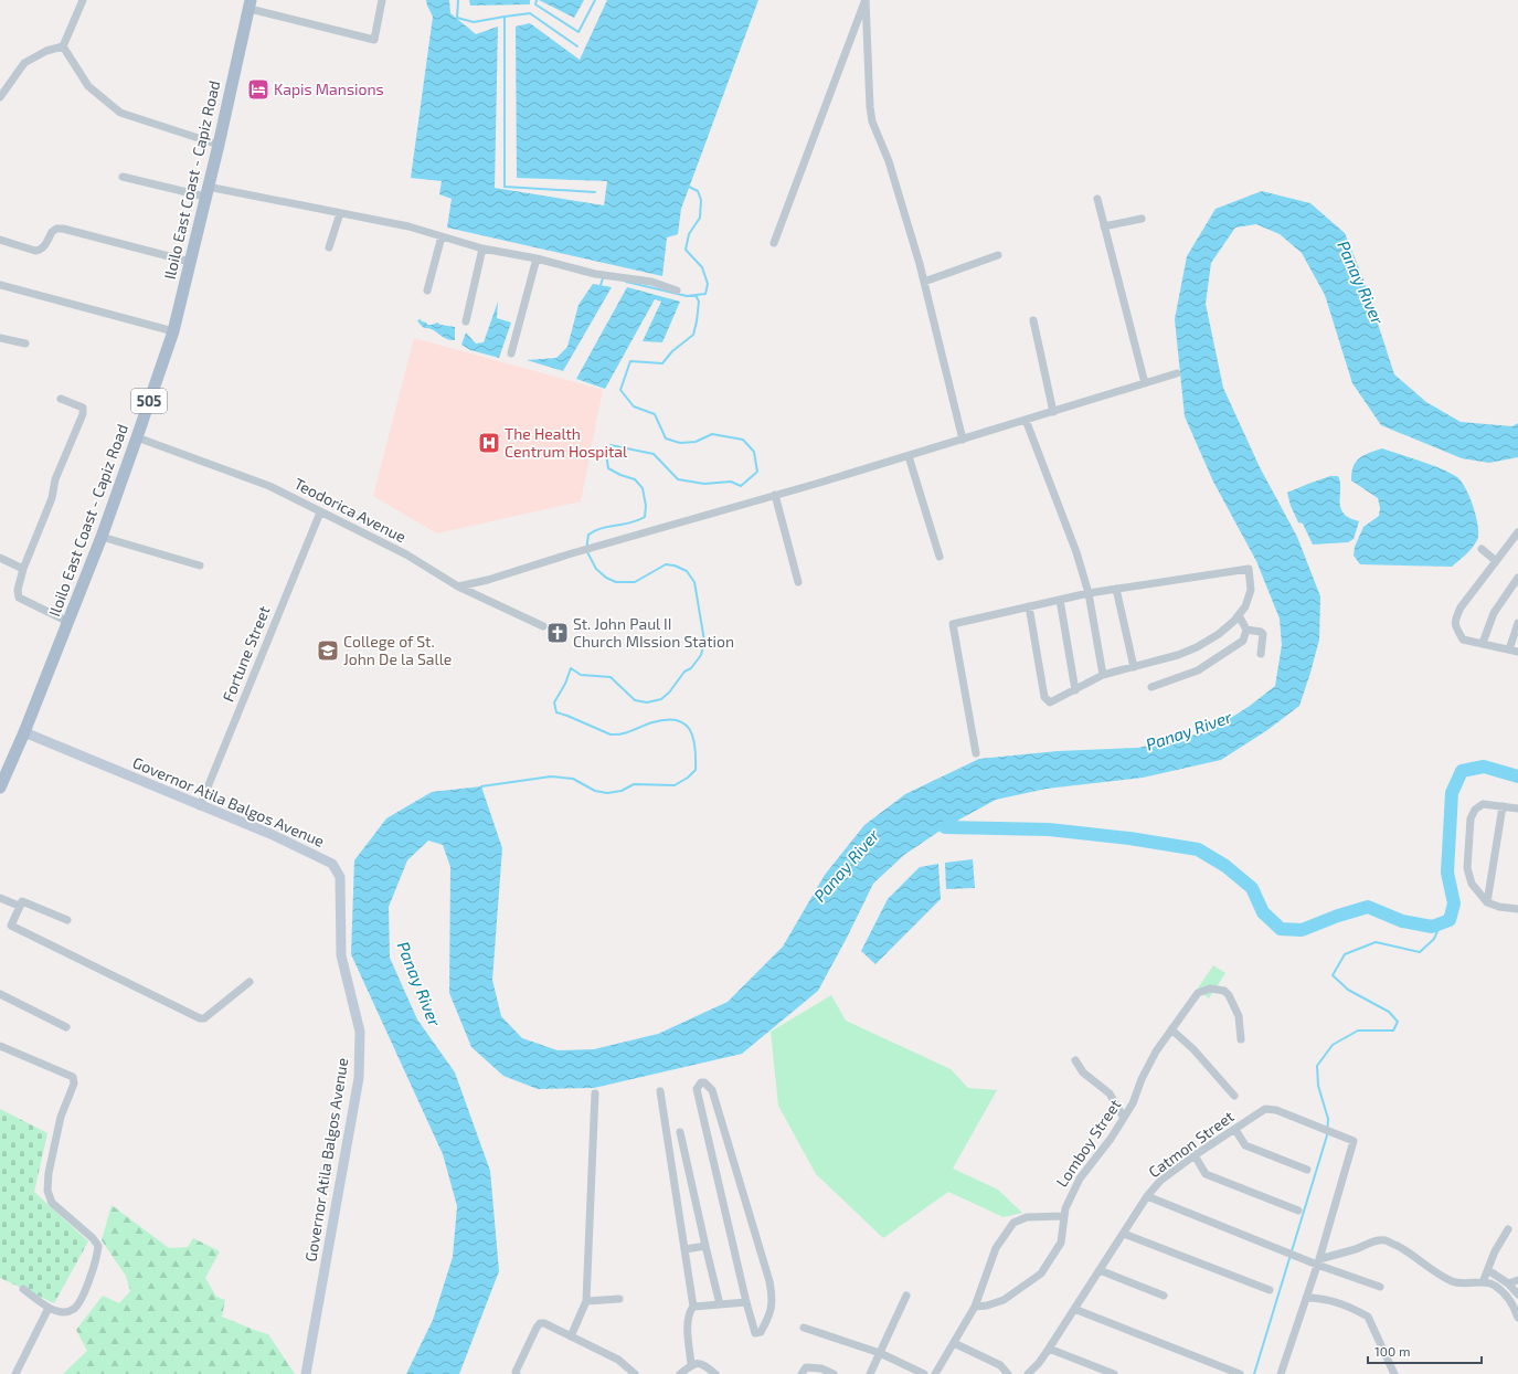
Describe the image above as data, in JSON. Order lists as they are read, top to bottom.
{
  "streets": {
    "main road": ["Iloilo East Coast - Capiz Road", "505", "Governor Atila Balgos Avenue"],
    "street": [
      "Teodorica Avenue",
      "Fortune Street",
      "Lomboy Street",
      "Catmon Street"
    ]
  },
  "crossings": [
    ["Iloilo East Coast - Capiz Road", "Teodorica Avenue"],
    ["Iloilo East Coast - Capiz Road", "Governor Atila Balgos Avenue"],
    ["Teodorica Avenue", "Fortune Street"],
    ["Fortune Street", "Governor Atila Balgos Avenue"]
  ],
  "water": ["Panay River"],
  "places": {
    "hotel": ["Kapis Mansions"],
    "hospital": ["The Health Centrum Hospital"],
    "church": ["St. John Paul II Church MIssion Station"],
    "school or university": ["College of St. John De la Salle"]
  },
  "scale_bar": "100 m"
}
